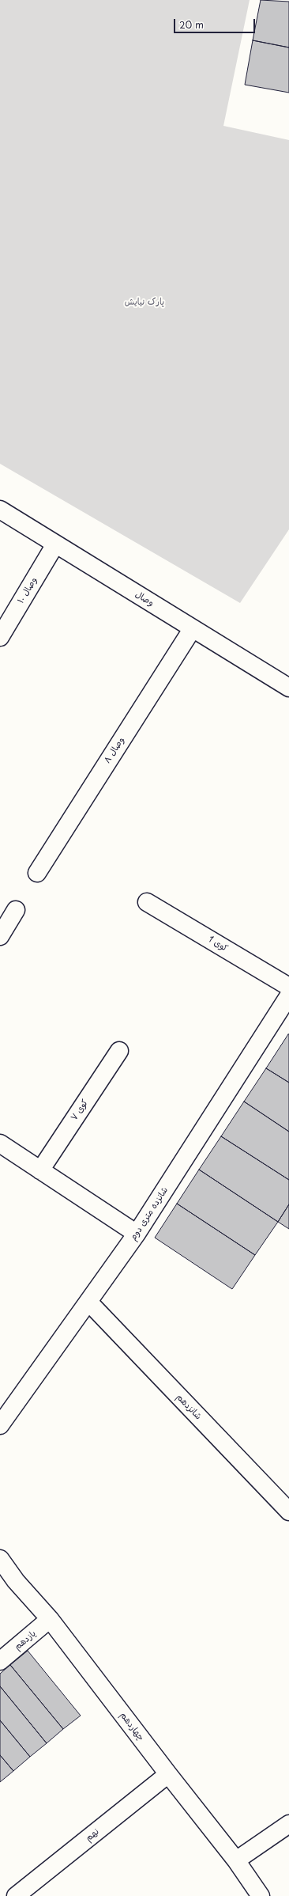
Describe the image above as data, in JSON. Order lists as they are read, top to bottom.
{
  "streets": {
    "street": [
      "وصال ۱۰",
      "وصال",
      "وصال ۸",
      "کوی 1",
      "کوی ۷",
      "شانزده متری دوم",
      "شانزدهم",
      "یازدهم",
      "چهاردهم",
      "نهم"
    ]
  },
  "crossings": [
    ["وصال ۱۰", "وصال"],
    ["وصال", "وصال ۸"],
    ["شانزده متری دوم", "شانزدهم"],
    ["یازدهم", "چهاردهم"],
    ["چهاردهم", "نهم"]
  ],
  "parks": ["پارک نیایش"],
  "scale_bar": "20 m"
}
